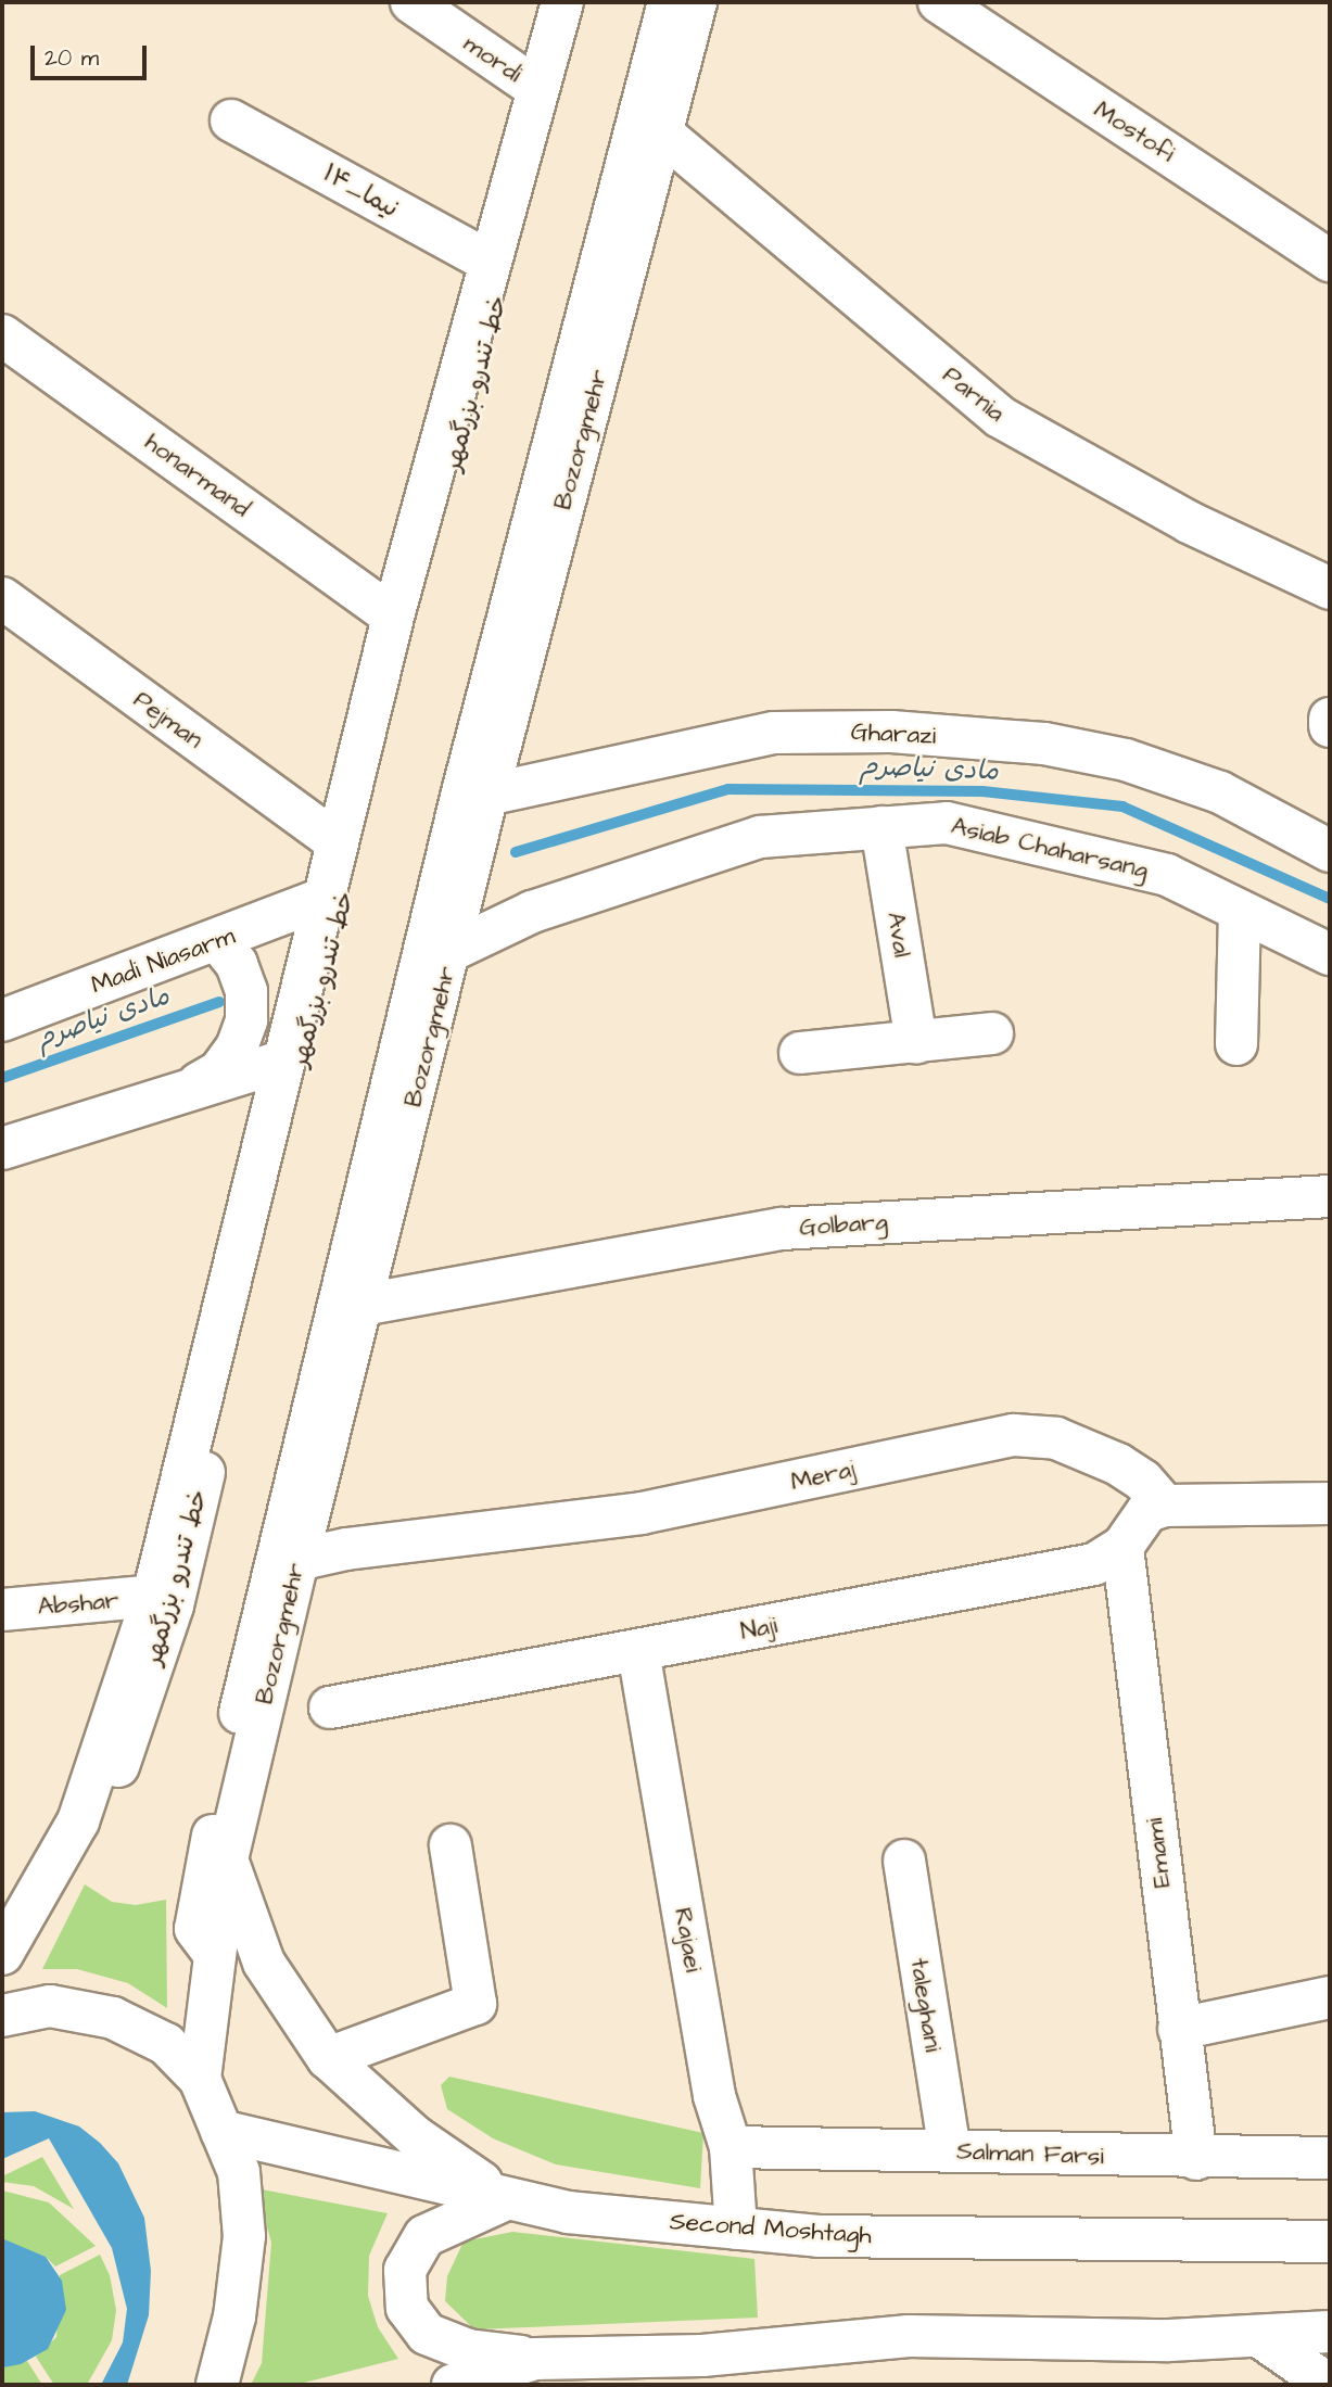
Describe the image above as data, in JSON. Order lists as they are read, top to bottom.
{
  "streets": {
    "street": [
      "mordi",
      "Mostofi",
      "۱۴_نیما",
      "خط تندرو بزرگمهر",
      "Parnia",
      "Bozorgmehr",
      "honarmand",
      "Pejman",
      "Gharazi",
      "Asiab Chaharsang",
      "Aval",
      "Madi Niasarm",
      "Golbarg",
      "Meraj",
      "Abshar",
      "Naji",
      "Emami",
      "Rajaei",
      "taleghani",
      "Salman Farsi",
      "Second Moshtagh"
    ]
  },
  "crossings": [
    ["Parnia", "Bozorgmehr"],
    ["Bozorgmehr", "Gharazi"],
    ["Bozorgmehr", "Asiab Chaharsang"],
    ["Bozorgmehr", "Golbarg"],
    ["Bozorgmehr", "Meraj"],
    ["Asiab Chaharsang", "Aval"],
    ["Meraj", "Naji"],
    ["Naji", "Emami"],
    ["Naji", "Rajaei"],
    ["Emami", "Salman Farsi"],
    ["Rajaei", "Salman Farsi"],
    ["Rajaei", "Second Moshtagh"],
    ["taleghani", "Salman Farsi"]
  ],
  "water": ["مادی نیاصرم"],
  "scale_bar": "20 m"
}
